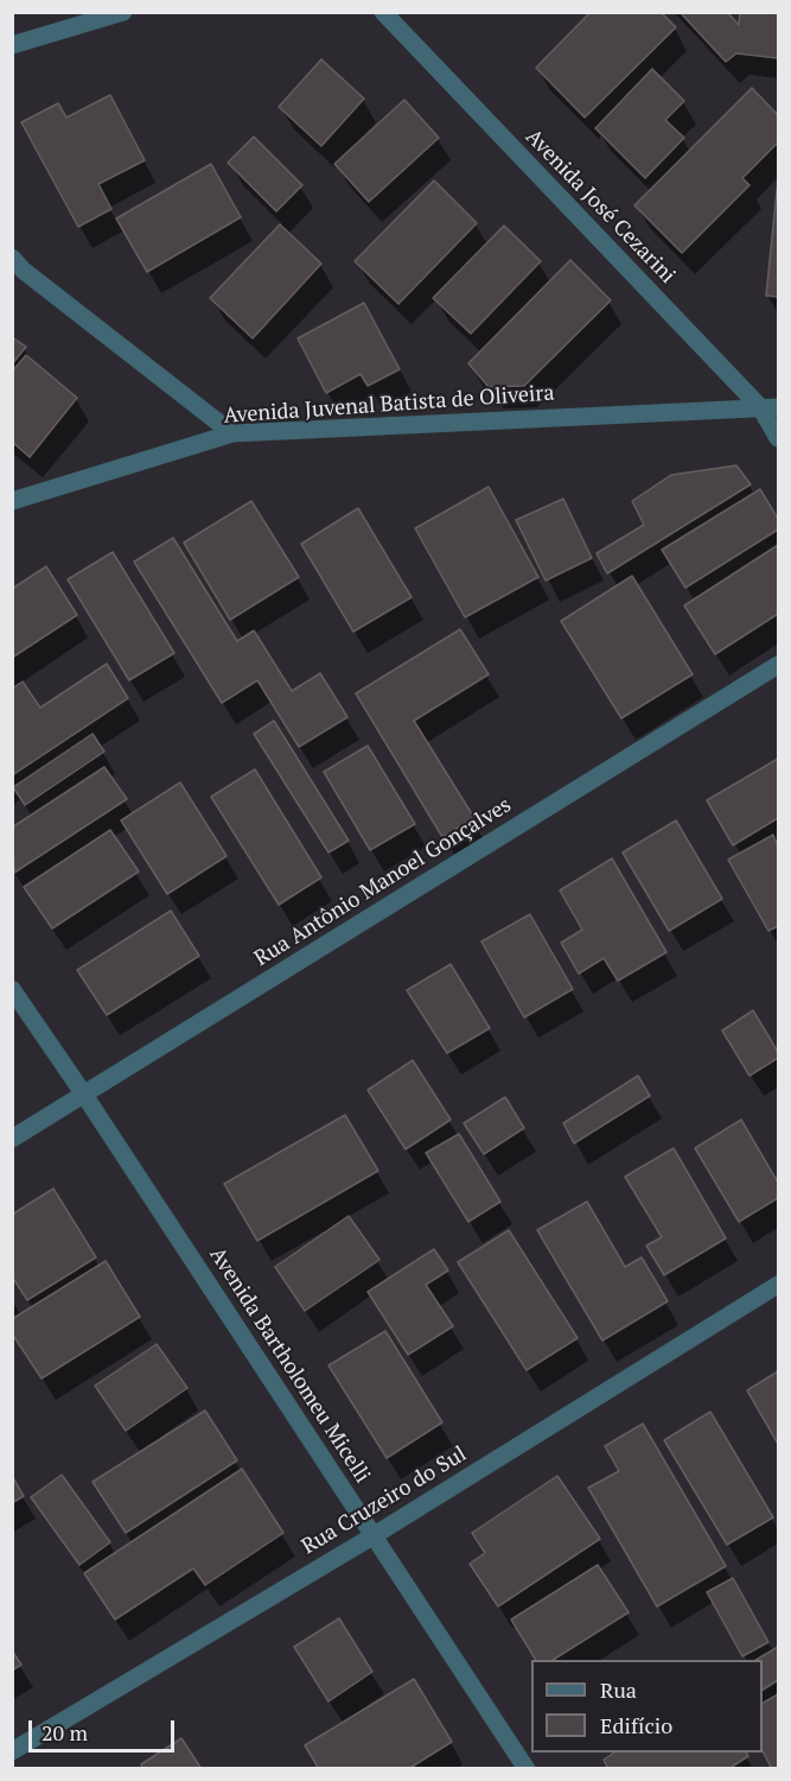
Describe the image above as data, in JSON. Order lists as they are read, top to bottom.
{
  "streets": {
    "street": [
      "Avenida José Cezarini",
      "Avenida Juvenal Batista de Oliveira",
      "Rua Antônio Manoel Gonçalves",
      "Avenida Bartholomeu Micelli",
      "Rua Cruzeiro do Sul"
    ]
  },
  "crossings": [
    ["Avenida José Cezarini", "Avenida Juvenal Batista de Oliveira"],
    ["Rua Antônio Manoel Gonçalves", "Avenida Bartholomeu Micelli"],
    ["Avenida Bartholomeu Micelli", "Rua Cruzeiro do Sul"]
  ],
  "legend": ["Rua", "Edifício"],
  "scale_bar": "20 m"
}
